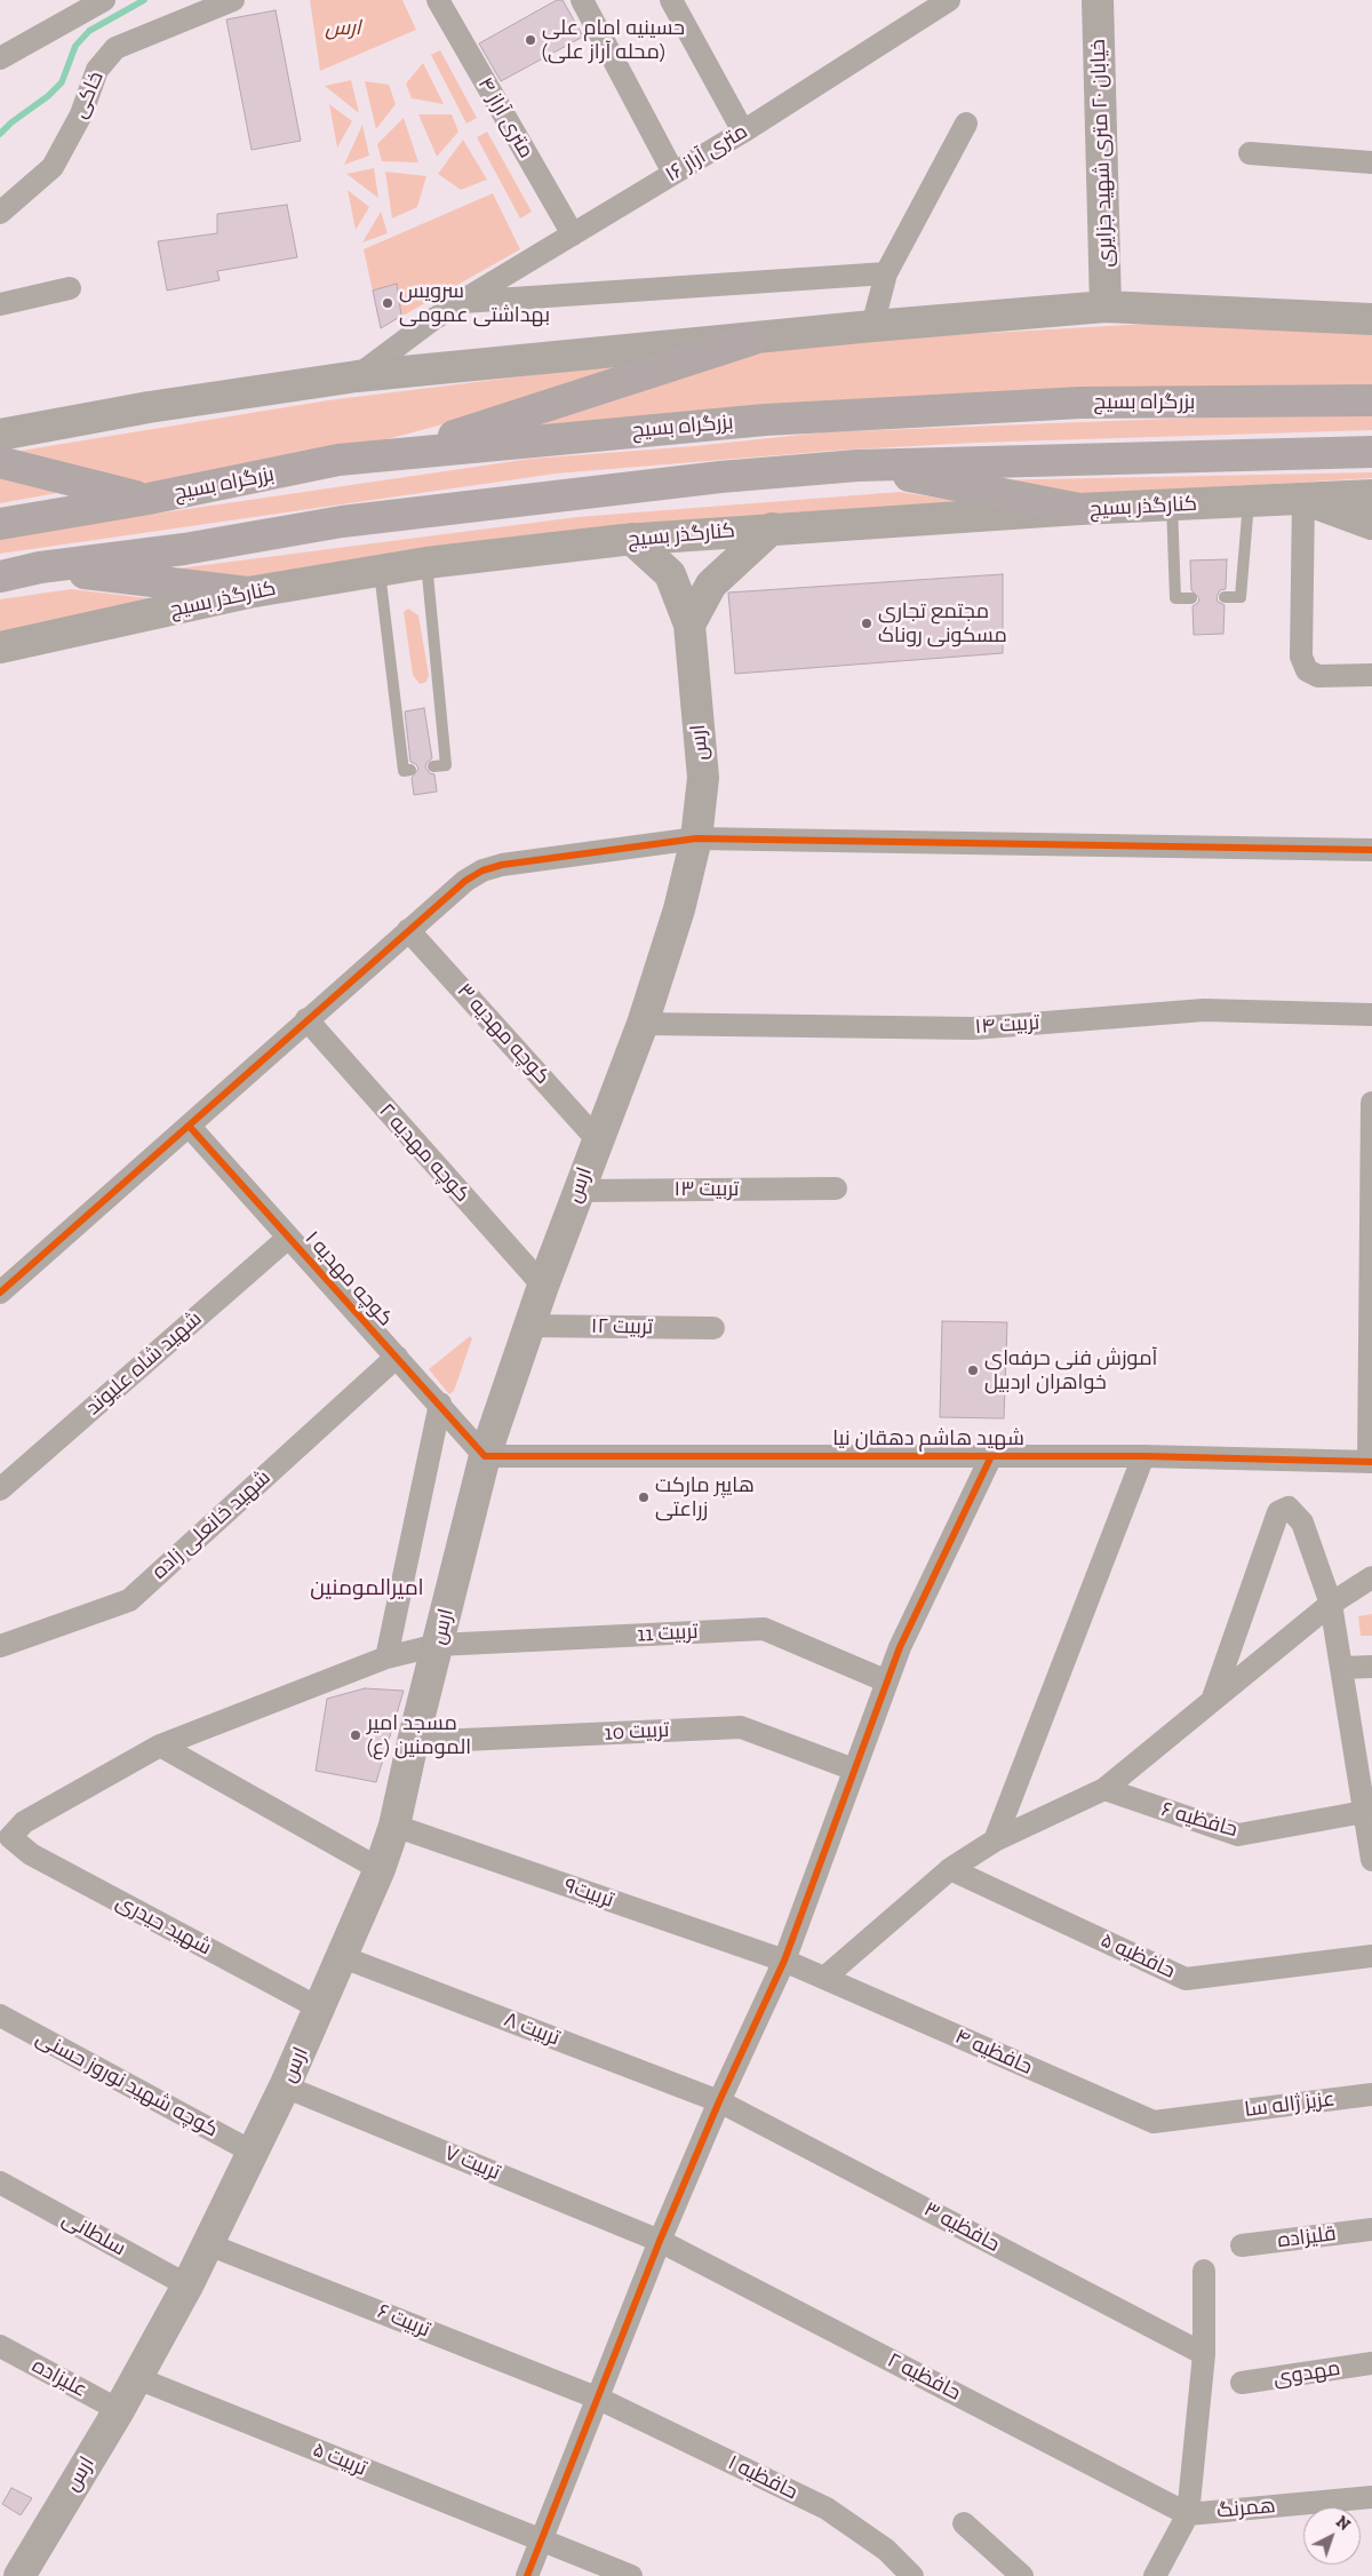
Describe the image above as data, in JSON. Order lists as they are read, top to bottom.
{
  "streets": {
    "highway": ["بزرگراه بسیج"],
    "main road": ["خیابان ۲۰ متری شهید جزایری", "کنارگذر بسیج", "ارس"],
    "street": [
      "خاکی",
      "۴ متری آراز",
      "۱۶ متری آراز",
      "تربیت ۱۴",
      "کوچه مهدیه ۳",
      "کوچه مهدیه ۲",
      "تربیت ۱۳",
      "کوچه مهدیه ۱",
      "تربیت ۱۲",
      "شهید شاه علیوند",
      "شهید هاشم دهقان نیا",
      "شهید خانعلی زاده",
      "تربیت 11",
      "تربیت 10",
      "حافظیه ۶",
      "تربیت۹",
      "شهید حیدری",
      "حافظیه ۵",
      "تربیت ۸",
      "حافظیه ۴",
      "کوچه شهید نوروز حسنی",
      "عزیز ژاله سا",
      "تربیت ۷",
      "حافظیه ۳",
      "سلطانی",
      "قلیزاده",
      "تربیت ۶",
      "مهدوی",
      "حافظیه ۲",
      "علیزاده",
      "تربیت ۵",
      "حافظیه ۱",
      "همرنگ"
    ]
  },
  "crossings": [
    ["۴ متری آراز", "۱۶ متری آراز"],
    ["کنارگذر بسیج", "ارس"],
    ["ارس", "تربیت ۱۴"],
    ["ارس", "کوچه مهدیه ۳"],
    ["ارس", "کوچه مهدیه ۲"],
    ["ارس", "تربیت ۱۳"],
    ["ارس", "کوچه مهدیه ۱"],
    ["ارس", "تربیت ۱۲"],
    ["ارس", "شهید هاشم دهقان نیا"],
    ["ارس", "تربیت 11"],
    ["ارس", "تربیت 10"],
    ["ارس", "تربیت۹"],
    ["ارس", "شهید حیدری"],
    ["ارس", "تربیت ۸"],
    ["ارس", "کوچه شهید نوروز حسنی"],
    ["ارس", "تربیت ۷"],
    ["ارس", "سلطانی"],
    ["ارس", "تربیت ۶"],
    ["ارس", "علیزاده"],
    ["ارس", "تربیت ۵"],
    ["کوچه مهدیه ۱", "شهید شاه علیوند"],
    ["کوچه مهدیه ۱", "شهید هاشم دهقان نیا"],
    ["کوچه مهدیه ۱", "شهید خانعلی زاده"],
    ["تربیت 11", "شهید حیدری"],
    ["تربیت۹", "حافظیه ۴"],
    ["تربیت ۸", "حافظیه ۳"],
    ["حافظیه ۴", "عزیز ژاله سا"],
    ["تربیت ۷", "حافظیه ۲"],
    ["تربیت ۶", "حافظیه ۱"],
    ["حافظیه ۲", "همرنگ"]
  ],
  "districts": ["امیرالمومنین"],
  "parks": ["ارس"],
  "places": [
    "حسینیه امام علی (محله آراز علی)",
    "سرویس بهداشتی عمومی",
    "مجتمع تجاری مسکونی روناک",
    "آموزش فنی حرفه‌ای خواهران اردبیل",
    "هایپر مارکت زراعتی",
    "مسجد امیر المومنین (ع)"
  ],
  "north": "top right"
}
